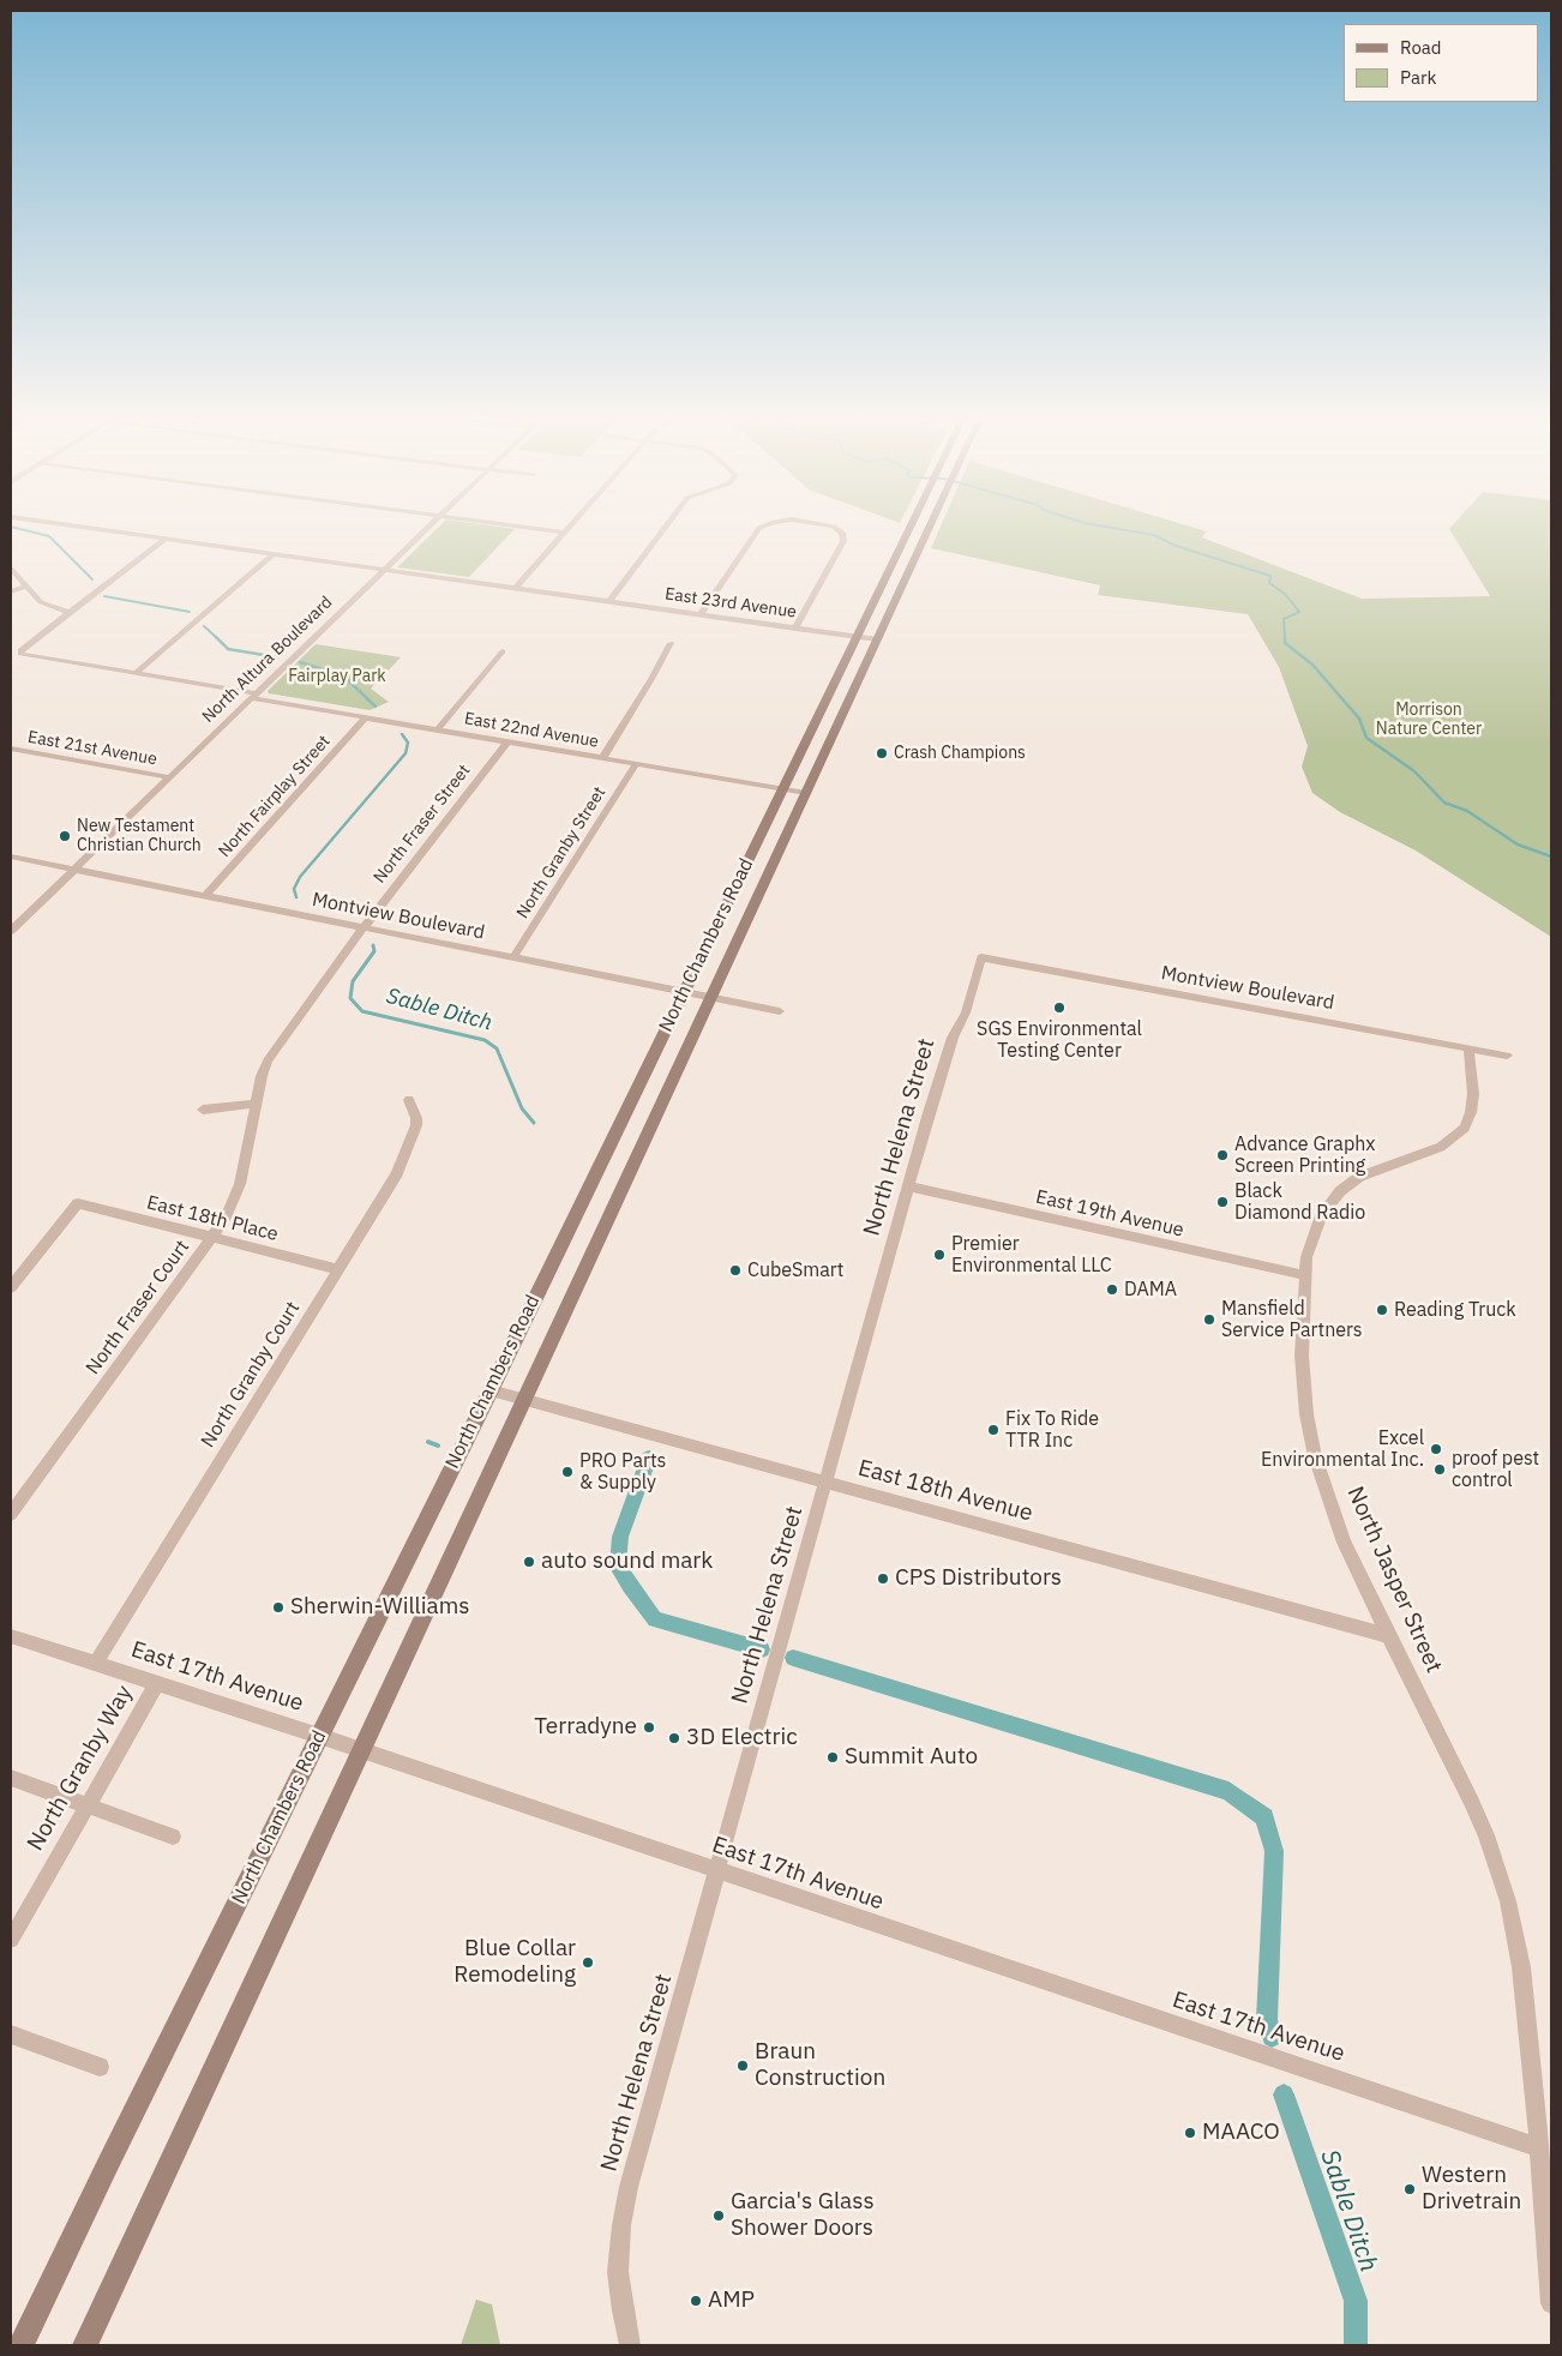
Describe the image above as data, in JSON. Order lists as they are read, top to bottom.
{
  "streets": {
    "main road": ["North Chambers Road"],
    "street": [
      "East 23rd Avenue",
      "North Altura Boulevard",
      "East 22nd Avenue",
      "East 21st Avenue",
      "North Fairplay Street",
      "North Fraser Street",
      "North Granby Street",
      "Montview Boulevard",
      "North Helena Street",
      "East 19th Avenue",
      "East 18th Place",
      "North Fraser Court",
      "North Granby Court",
      "East 18th Avenue",
      "North Jasper Street",
      "East 17th Avenue",
      "North Granby Way"
    ]
  },
  "crossings": [
    ["East 23rd Avenue", "North Altura Boulevard"],
    ["East 23rd Avenue", "North Chambers Road"],
    ["North Altura Boulevard", "East 22nd Avenue"],
    ["North Altura Boulevard", "East 21st Avenue"],
    ["North Altura Boulevard", "Montview Boulevard"],
    ["East 22nd Avenue", "North Fairplay Street"],
    ["East 22nd Avenue", "North Fraser Street"],
    ["East 22nd Avenue", "North Granby Street"],
    ["East 22nd Avenue", "North Chambers Road"],
    ["North Fairplay Street", "Montview Boulevard"],
    ["North Fraser Street", "Montview Boulevard"],
    ["North Fraser Street", "North Fraser Court"],
    ["North Granby Street", "Montview Boulevard"],
    ["Montview Boulevard", "North Chambers Road"],
    ["Montview Boulevard", "North Helena Street"],
    ["Montview Boulevard", "North Fraser Court"],
    ["Montview Boulevard", "North Jasper Street"],
    ["North Chambers Road", "East 18th Avenue"],
    ["North Chambers Road", "East 17th Avenue"],
    ["North Helena Street", "East 19th Avenue"],
    ["North Helena Street", "East 18th Avenue"],
    ["North Helena Street", "East 17th Avenue"],
    ["East 19th Avenue", "North Jasper Street"],
    ["East 18th Place", "North Fraser Court"],
    ["East 18th Place", "North Granby Court"],
    ["North Granby Court", "East 17th Avenue"],
    ["East 18th Avenue", "North Jasper Street"],
    ["North Jasper Street", "East 17th Avenue"],
    ["East 17th Avenue", "North Granby Way"]
  ],
  "water": ["Sable Ditch"],
  "parks": ["Fairplay Park", "Morrison Nature Center"],
  "places": [
    "Crash Champions",
    "New Testament Christian Church",
    "SGS Environmental Testing Center",
    "Advance Graphx Screen Printing",
    "Black Diamond Radio",
    "Premier Environmental LLC",
    "CubeSmart",
    "DAMA",
    "Reading Truck",
    "Mansfield Service Partners",
    "Fix To Ride TTR Inc",
    "Excel Environmental Inc.",
    "proof pest control",
    "PRO Parts & Supply",
    "auto sound mark",
    "CPS Distributors",
    "Sherwin-Williams",
    "Terradyne",
    "3D Electric",
    "Summit Auto",
    "Blue Collar Remodeling",
    "Braun Construction",
    "MAACO",
    "Western Drivetrain",
    "Garcia's Glass Shower Doors",
    "AMP"
  ],
  "legend": ["Road", "Park"]
}
